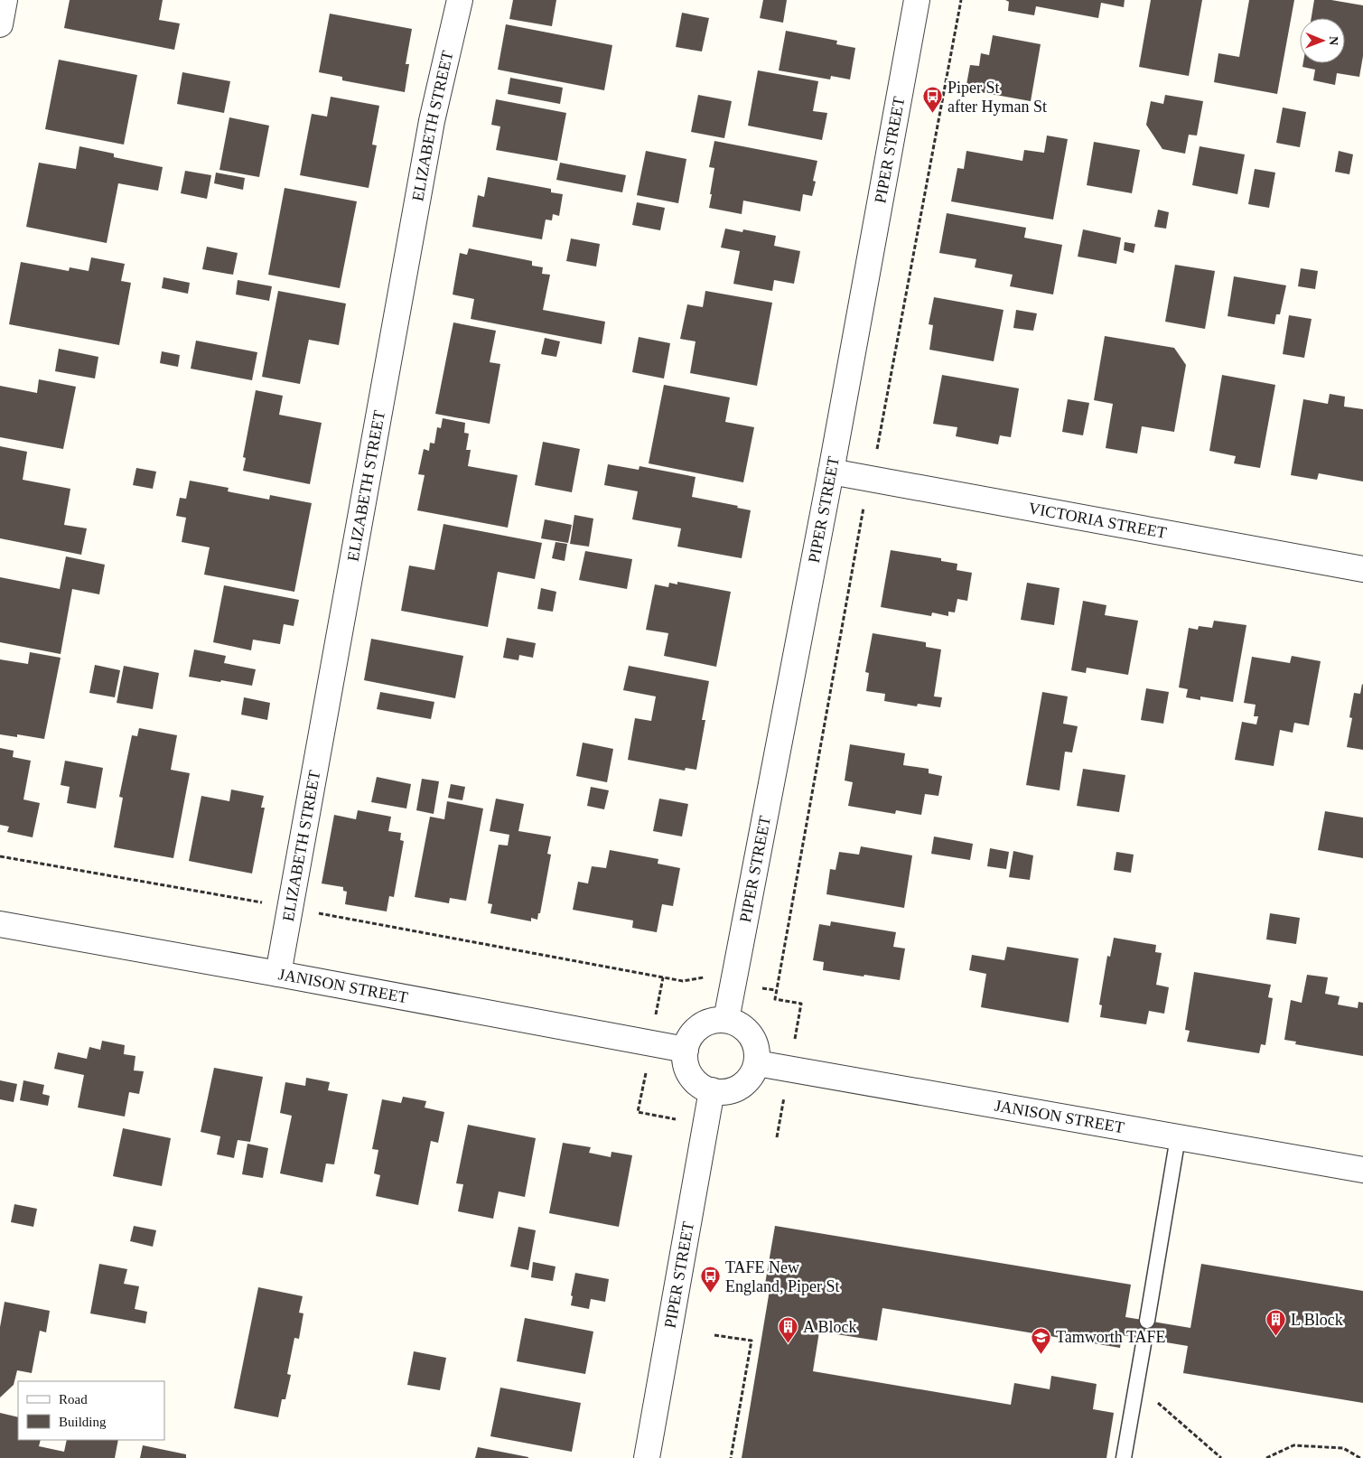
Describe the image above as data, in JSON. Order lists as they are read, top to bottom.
{
  "streets": {
    "street": [
      "ELIZABETH STREET",
      "PIPER STREET",
      "VICTORIA STREET",
      "JANISON STREET"
    ]
  },
  "crossings": [
    ["ELIZABETH STREET", "JANISON STREET"],
    ["PIPER STREET", "VICTORIA STREET"],
    ["PIPER STREET", "JANISON STREET"]
  ],
  "places": {
    "bus stop": ["Piper St after Hyman St", "TAFE New England, Piper St"],
    "building": ["L Block", "A Block"],
    "school or university": ["Tamworth TAFE"]
  },
  "legend": ["Road", "Building"],
  "north": "right"
}
